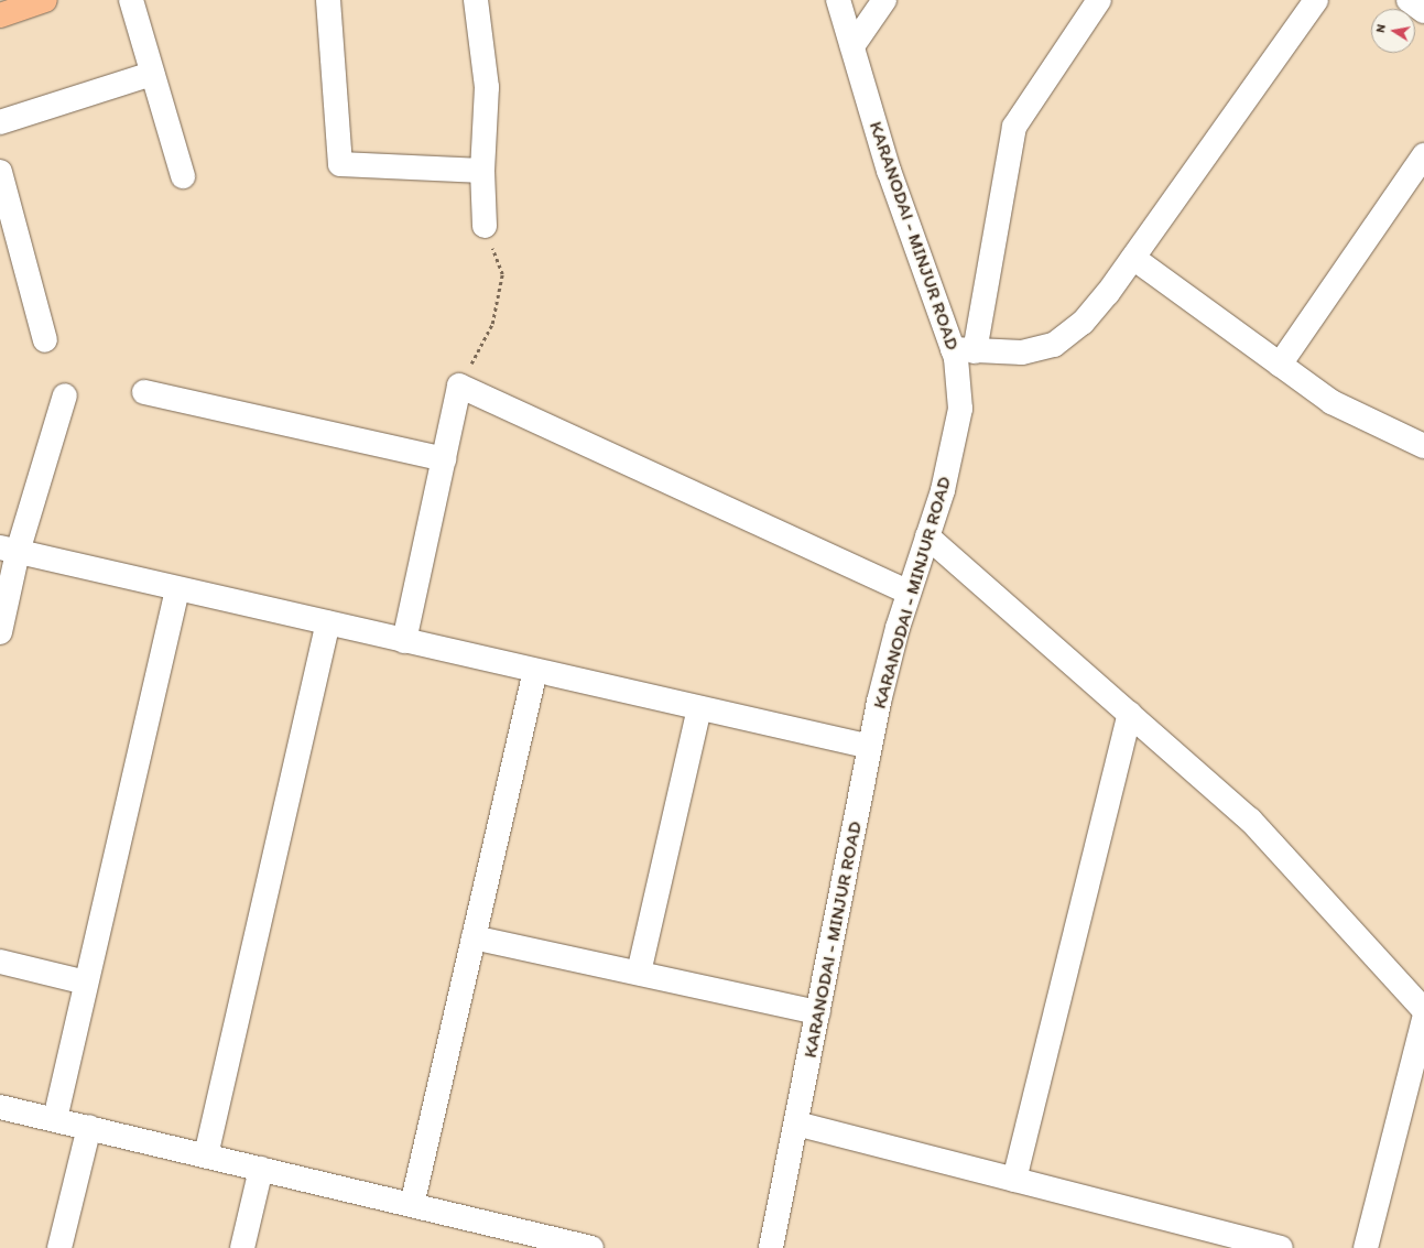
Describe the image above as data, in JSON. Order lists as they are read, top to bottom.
{
  "streets": {
    "street": ["KARANODAI - MINJUR ROAD"]
  },
  "north": "left"
}
